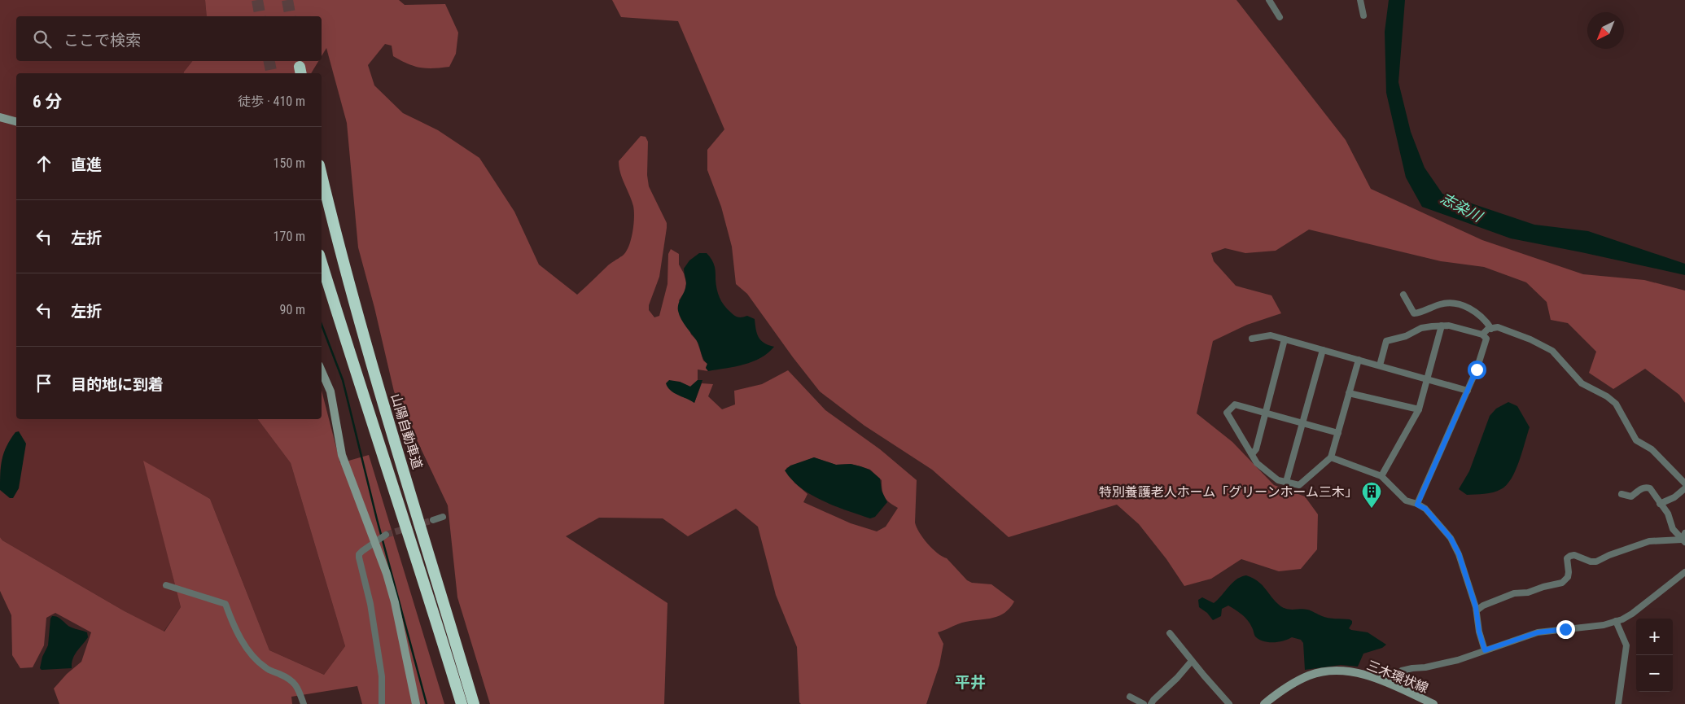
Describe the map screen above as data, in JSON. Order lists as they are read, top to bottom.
{
  "streets": {
    "highway": ["山陽自動車道"],
    "street": ["三木環状線"]
  },
  "districts": ["平井"],
  "water": ["志染川"],
  "places": {
    "building": ["特別養護老人ホーム「グリーンホーム三木」"]
  },
  "north": "bottom left",
  "page": {
    "search": "ここで検索",
    "heading": ["6 分", "徒歩 · 410 m"],
    "list": [
      ["直進", "150 m"],
      ["左折", "170 m"],
      ["左折", "90 m"],
      "目的地に到着"
    ],
    "map_buttons": ["+", "−"]
  }
}
